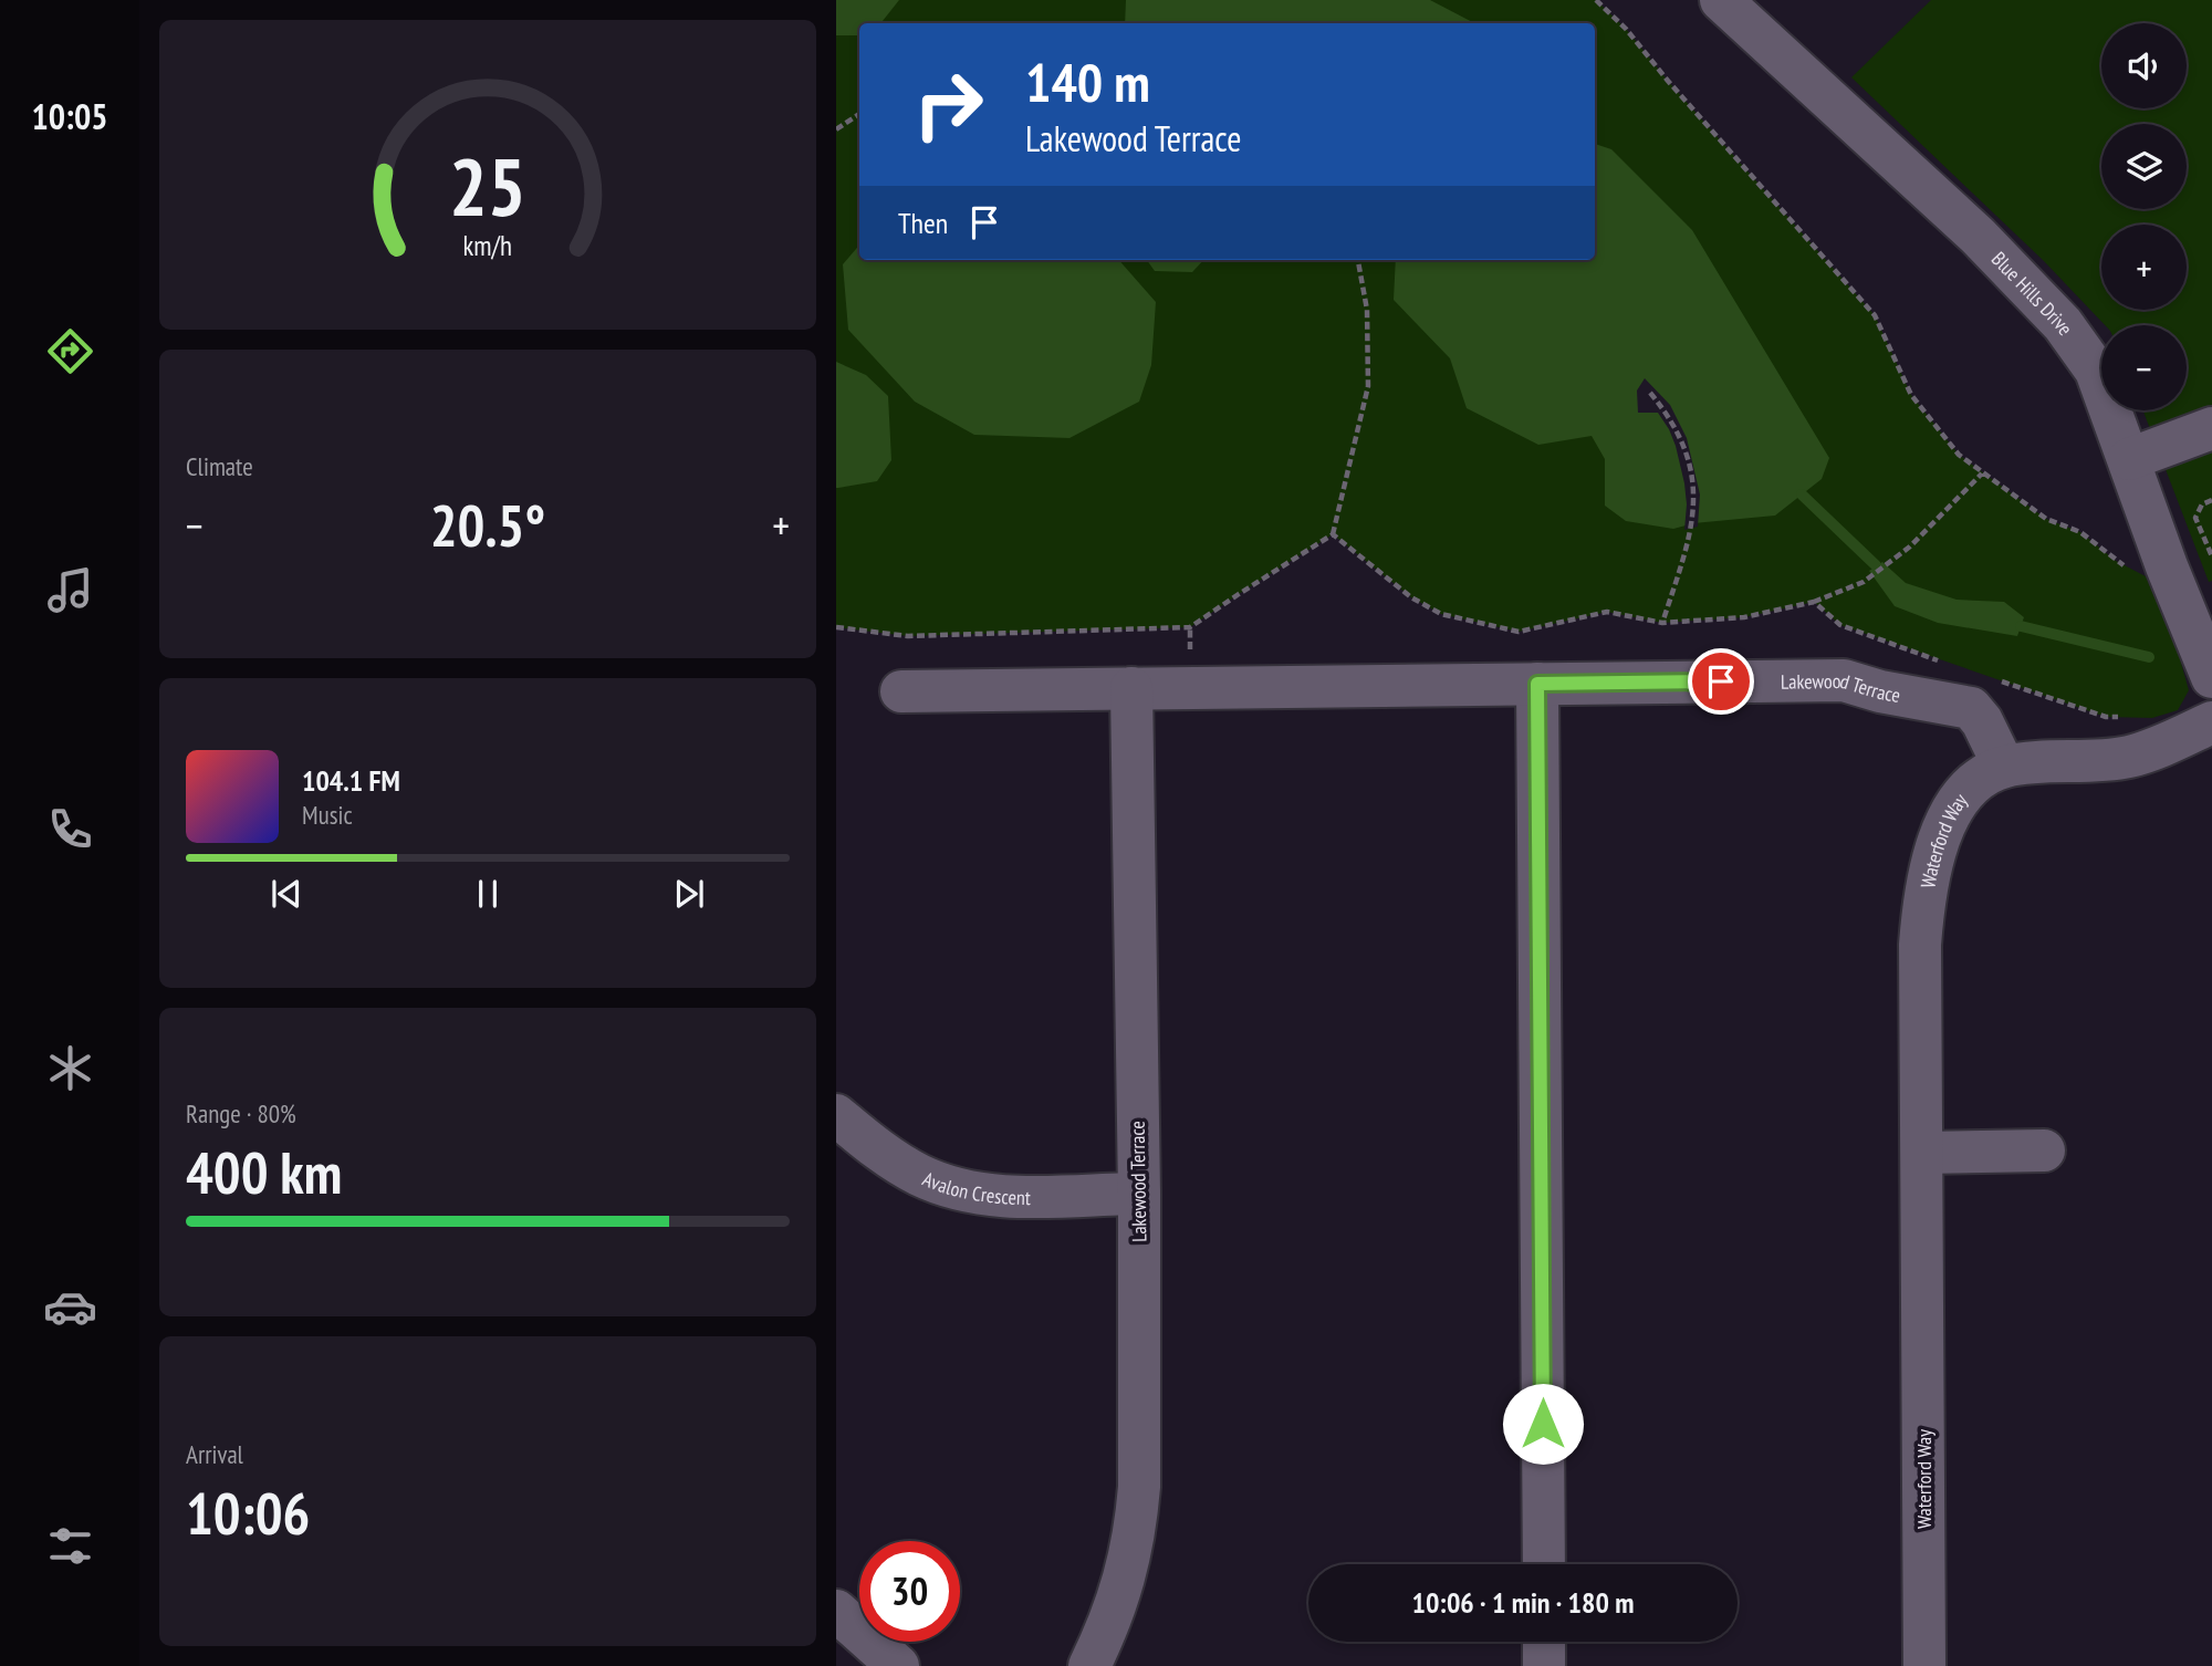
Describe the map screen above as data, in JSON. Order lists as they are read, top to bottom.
{
  "streets": {
    "street": [
      "Blue Hills Drive",
      "Lakewood Terrace",
      "Waterford Way",
      "Avalon Crescent"
    ]
  },
  "crossings": [
    ["Lakewood Terrace", "Waterford Way"],
    ["Lakewood Terrace", "Avalon Crescent"]
  ],
  "page": {
    "tabs": "10:05",
    "map_buttons": ["+", "−"],
    "turn": ["140 m", "Lakewood Terrace"],
    "then": "Then",
    "tile": [
      "Climate",
      ["Range · 80%", "400 km"],
      ["Arrival", "10:06"]
    ],
    "heat": ["−", "20.5°", "+"],
    "song": ["104.1 FM", "Music"],
    "limit": "30",
    "trip": "10:06 · 1 min · 180 m",
    "gauge": ["25", "km/h"]
  }
}
